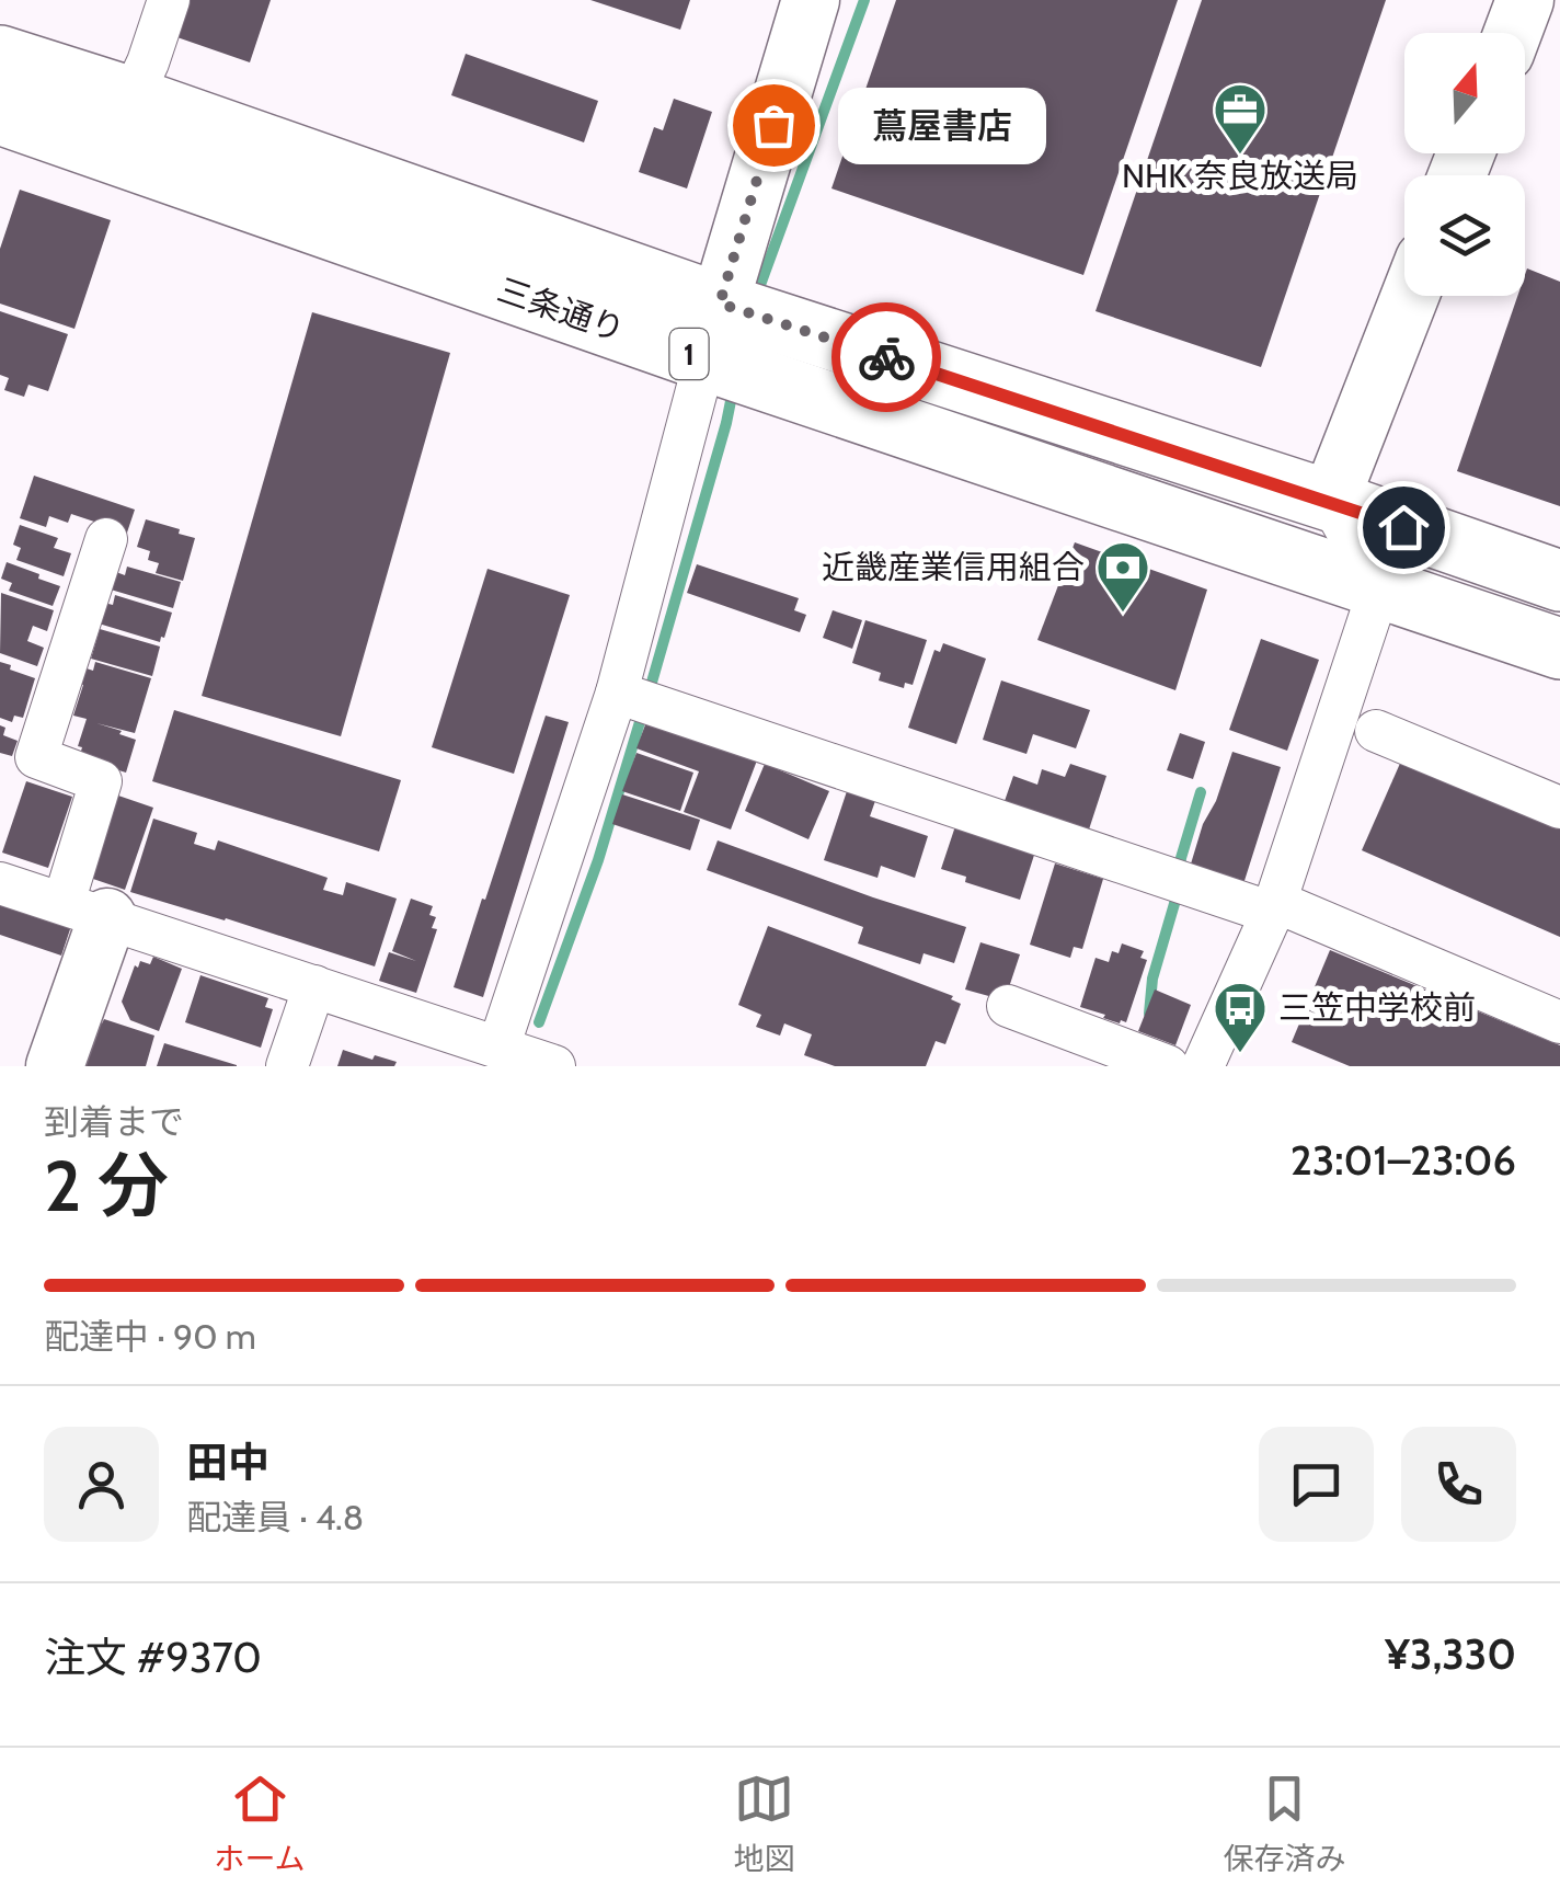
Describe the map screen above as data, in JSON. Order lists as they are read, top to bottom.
{
  "streets": {
    "main road": ["三条通り", "1"]
  },
  "places": {
    "other": ["蔦屋書店"],
    "office": ["NHK 奈良放送局"],
    "bank": ["近畿産業信用組合"],
    "bus stop": ["三笠中学校前"]
  },
  "north": "top",
  "page": {
    "bubble": "蔦屋書店",
    "heading": ["2 分", "到着まで", "23:01–23:06"],
    "panel": [
      "田中",
      "配達員 · 4.8",
      "注文 #9370",
      "¥3,330"
    ],
    "bar": "配達中 · 90 m",
    "tabs": ["ホーム", "地図", "保存済み"]
  }
}
